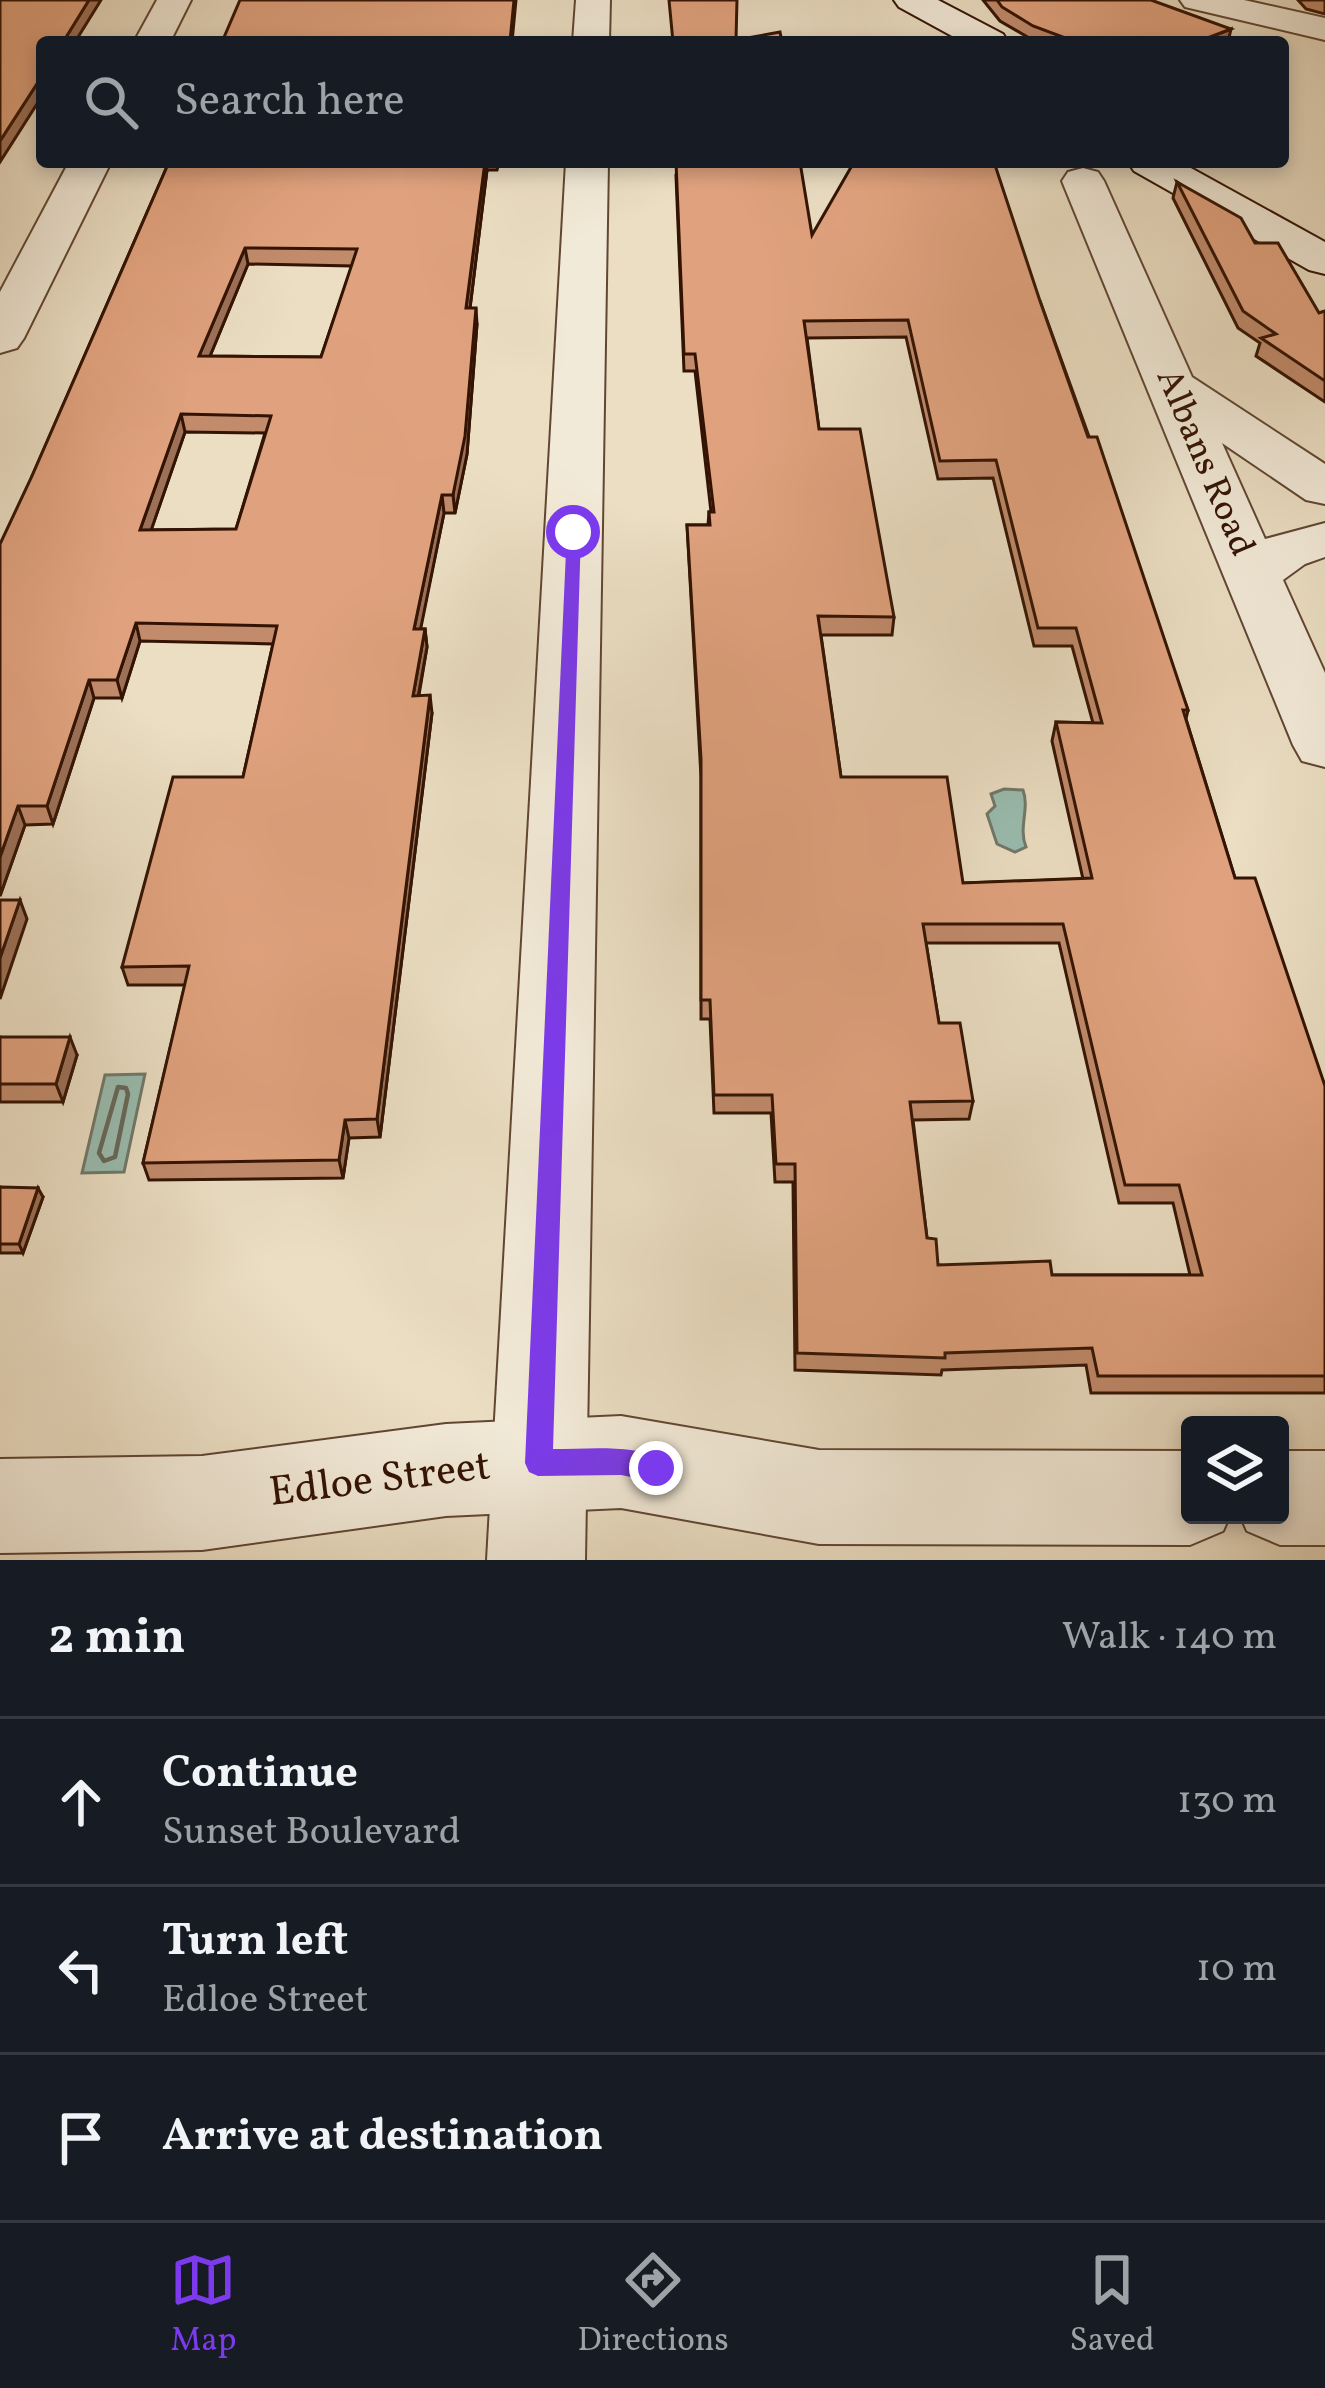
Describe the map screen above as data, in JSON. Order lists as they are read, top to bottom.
{
  "streets": {
    "street": ["Albans Road", "Edloe Street"]
  },
  "page": {
    "search": "Search here",
    "heading": ["2 min", "Walk · 140 m"],
    "list": [
      ["Continue", "Sunset Boulevard", "130 m"],
      ["Turn left", "Edloe Street", "10 m"],
      "Arrive at destination"
    ],
    "nav": ["Map", "Directions", "Saved"]
  }
}
